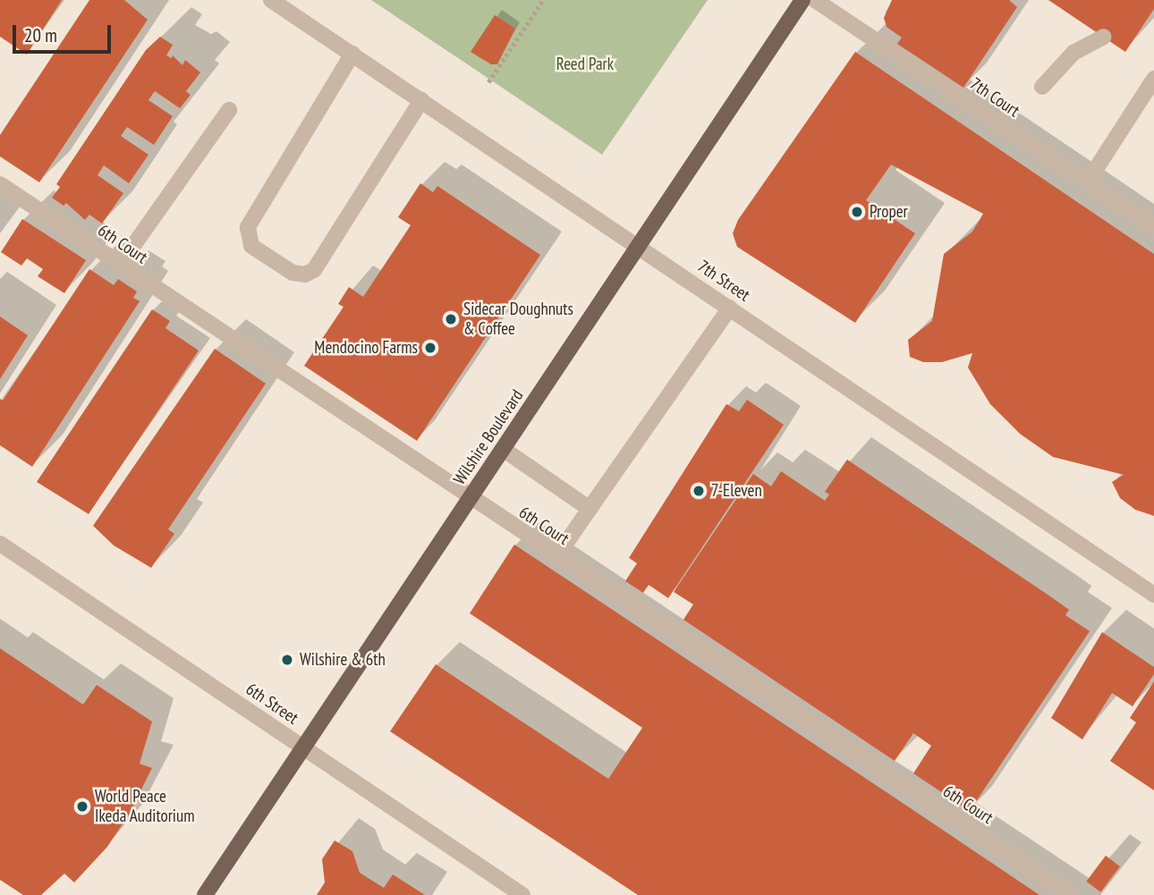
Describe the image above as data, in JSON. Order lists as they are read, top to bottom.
{
  "streets": {
    "main road": ["Wilshire Boulevard"],
    "street": [
      "7th Court",
      "6th Court",
      "7th Street",
      "6th Street"
    ]
  },
  "crossings": [
    ["6th Court", "Wilshire Boulevard"],
    ["7th Street", "Wilshire Boulevard"],
    ["Wilshire Boulevard", "6th Street"]
  ],
  "parks": ["Reed Park"],
  "places": [
    "Proper",
    "Sidecar Doughnuts & Coffee",
    "Mendocino Farms",
    "7-Eleven",
    "Wilshire & 6th",
    "World Peace Ikeda Auditorium"
  ],
  "scale_bar": "20 m"
}
